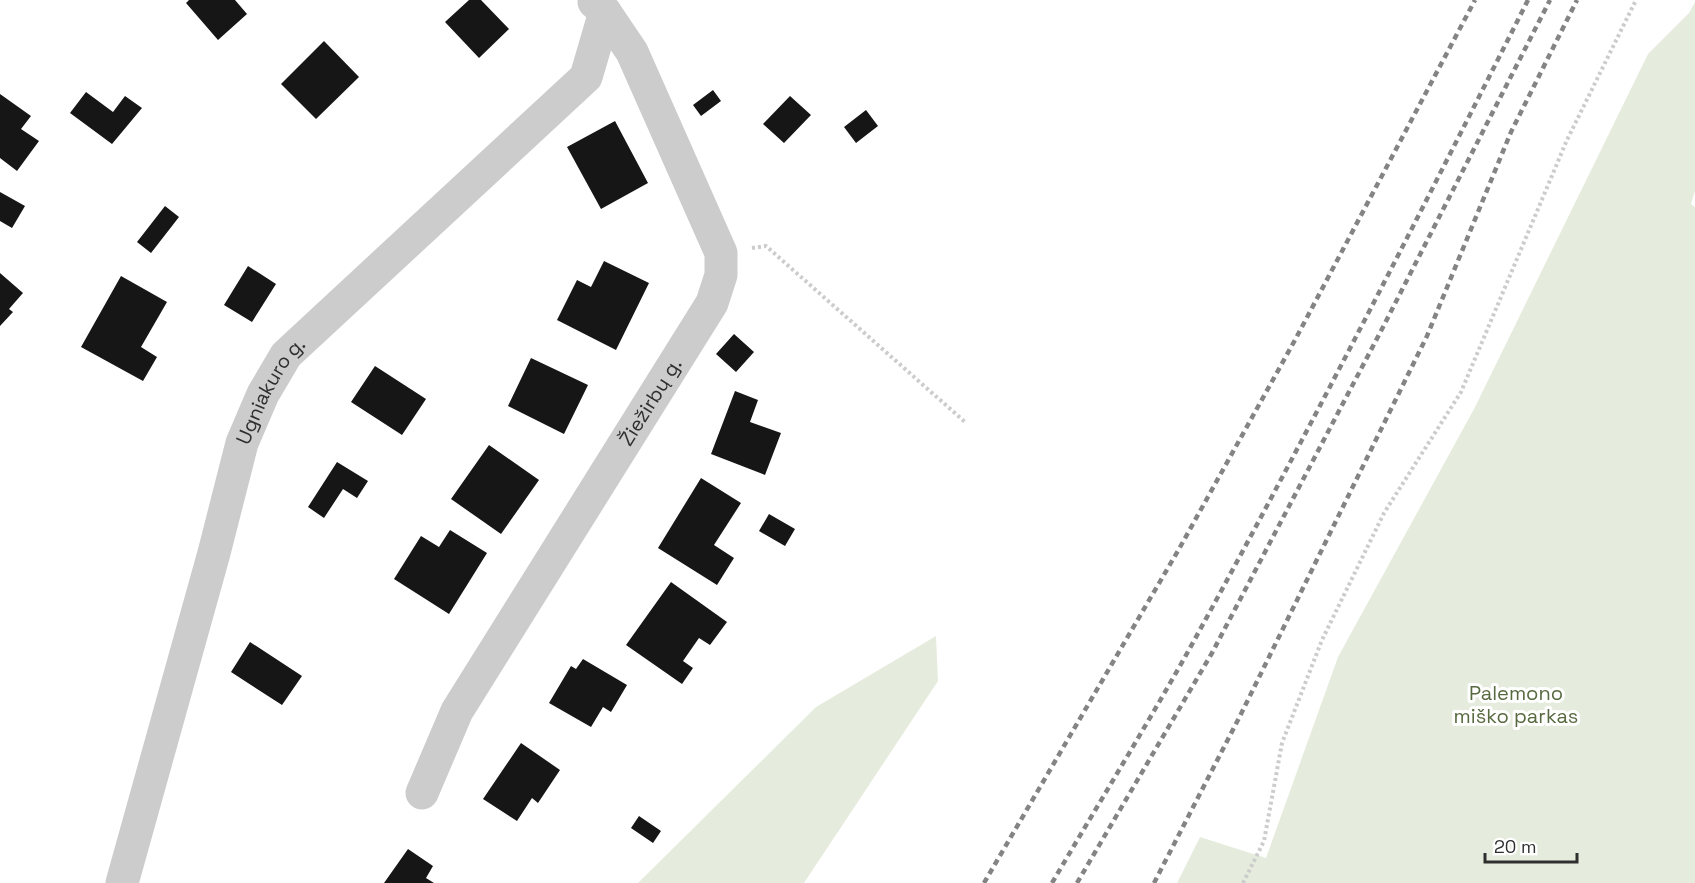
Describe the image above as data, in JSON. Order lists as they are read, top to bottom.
{
  "streets": {
    "street": ["Ugniakuro g.", "Žiežirbų g."]
  },
  "crossings": [
    ["Ugniakuro g.", "Žiežirbų g."]
  ],
  "parks": ["Palemono miško parkas"],
  "scale_bar": "20 m"
}
